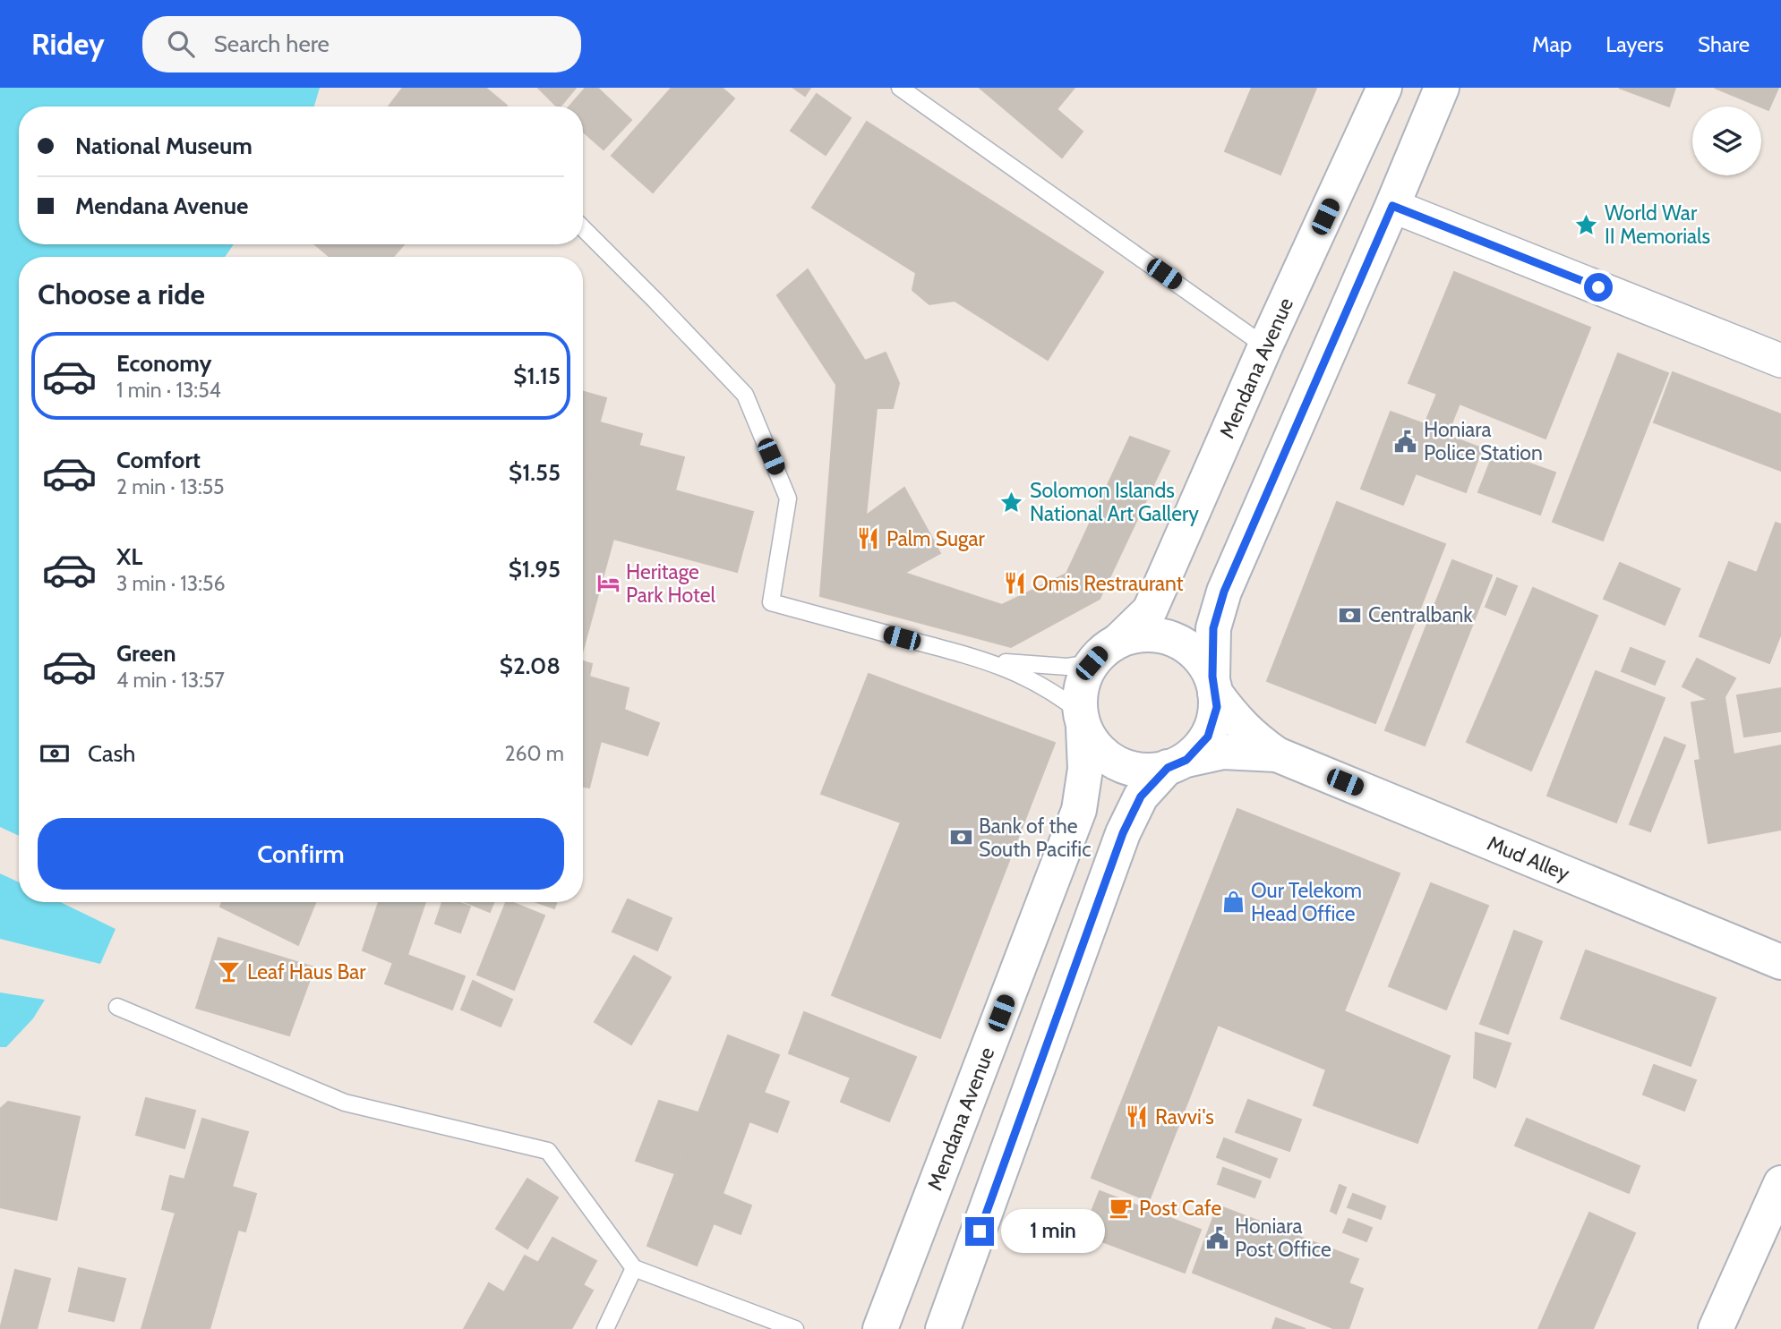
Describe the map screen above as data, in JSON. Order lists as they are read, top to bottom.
{
  "streets": {
    "main road": ["Mendana Avenue", "Mud Alley"]
  },
  "crossings": [
    ["Mendana Avenue", "Mud Alley"]
  ],
  "places": {
    "place": ["World War II Memorials", "Solomon Islands National Art Gallery"],
    "public building": ["Honiara Police Station", "Honiara Post Office"],
    "restaurant": ["Palm Sugar", "Omis Restraurant", "Ravvi's"],
    "hotel": ["Heritage Park Hotel"],
    "bank": ["Centralbank", "Bank of the South Pacific"],
    "shop": ["Our Telekom Head Office"],
    "bar": ["Leaf Haus Bar"],
    "cafe": ["Post Cafe"]
  },
  "page": {
    "header": "Ridey",
    "search": "Search here",
    "nav": ["Map", "Layers", "Share"],
    "banner": ["National Museum", "Mendana Avenue"],
    "heading": "Choose a ride",
    "list": [
      {
        "name": "Economy",
        "note": "1 min · 13:54",
        "value": "$1.15"
      },
      {
        "name": "Comfort",
        "note": "2 min · 13:55",
        "value": "$1.55"
      },
      {
        "name": "XL",
        "note": "3 min · 13:56",
        "value": "$1.95"
      },
      {
        "name": "Green",
        "note": "4 min · 13:57",
        "value": "$2.08"
      }
    ],
    "pay": ["Cash", "260 m"],
    "buttons": "Confirm",
    "bubble": "1 min"
  }
}
